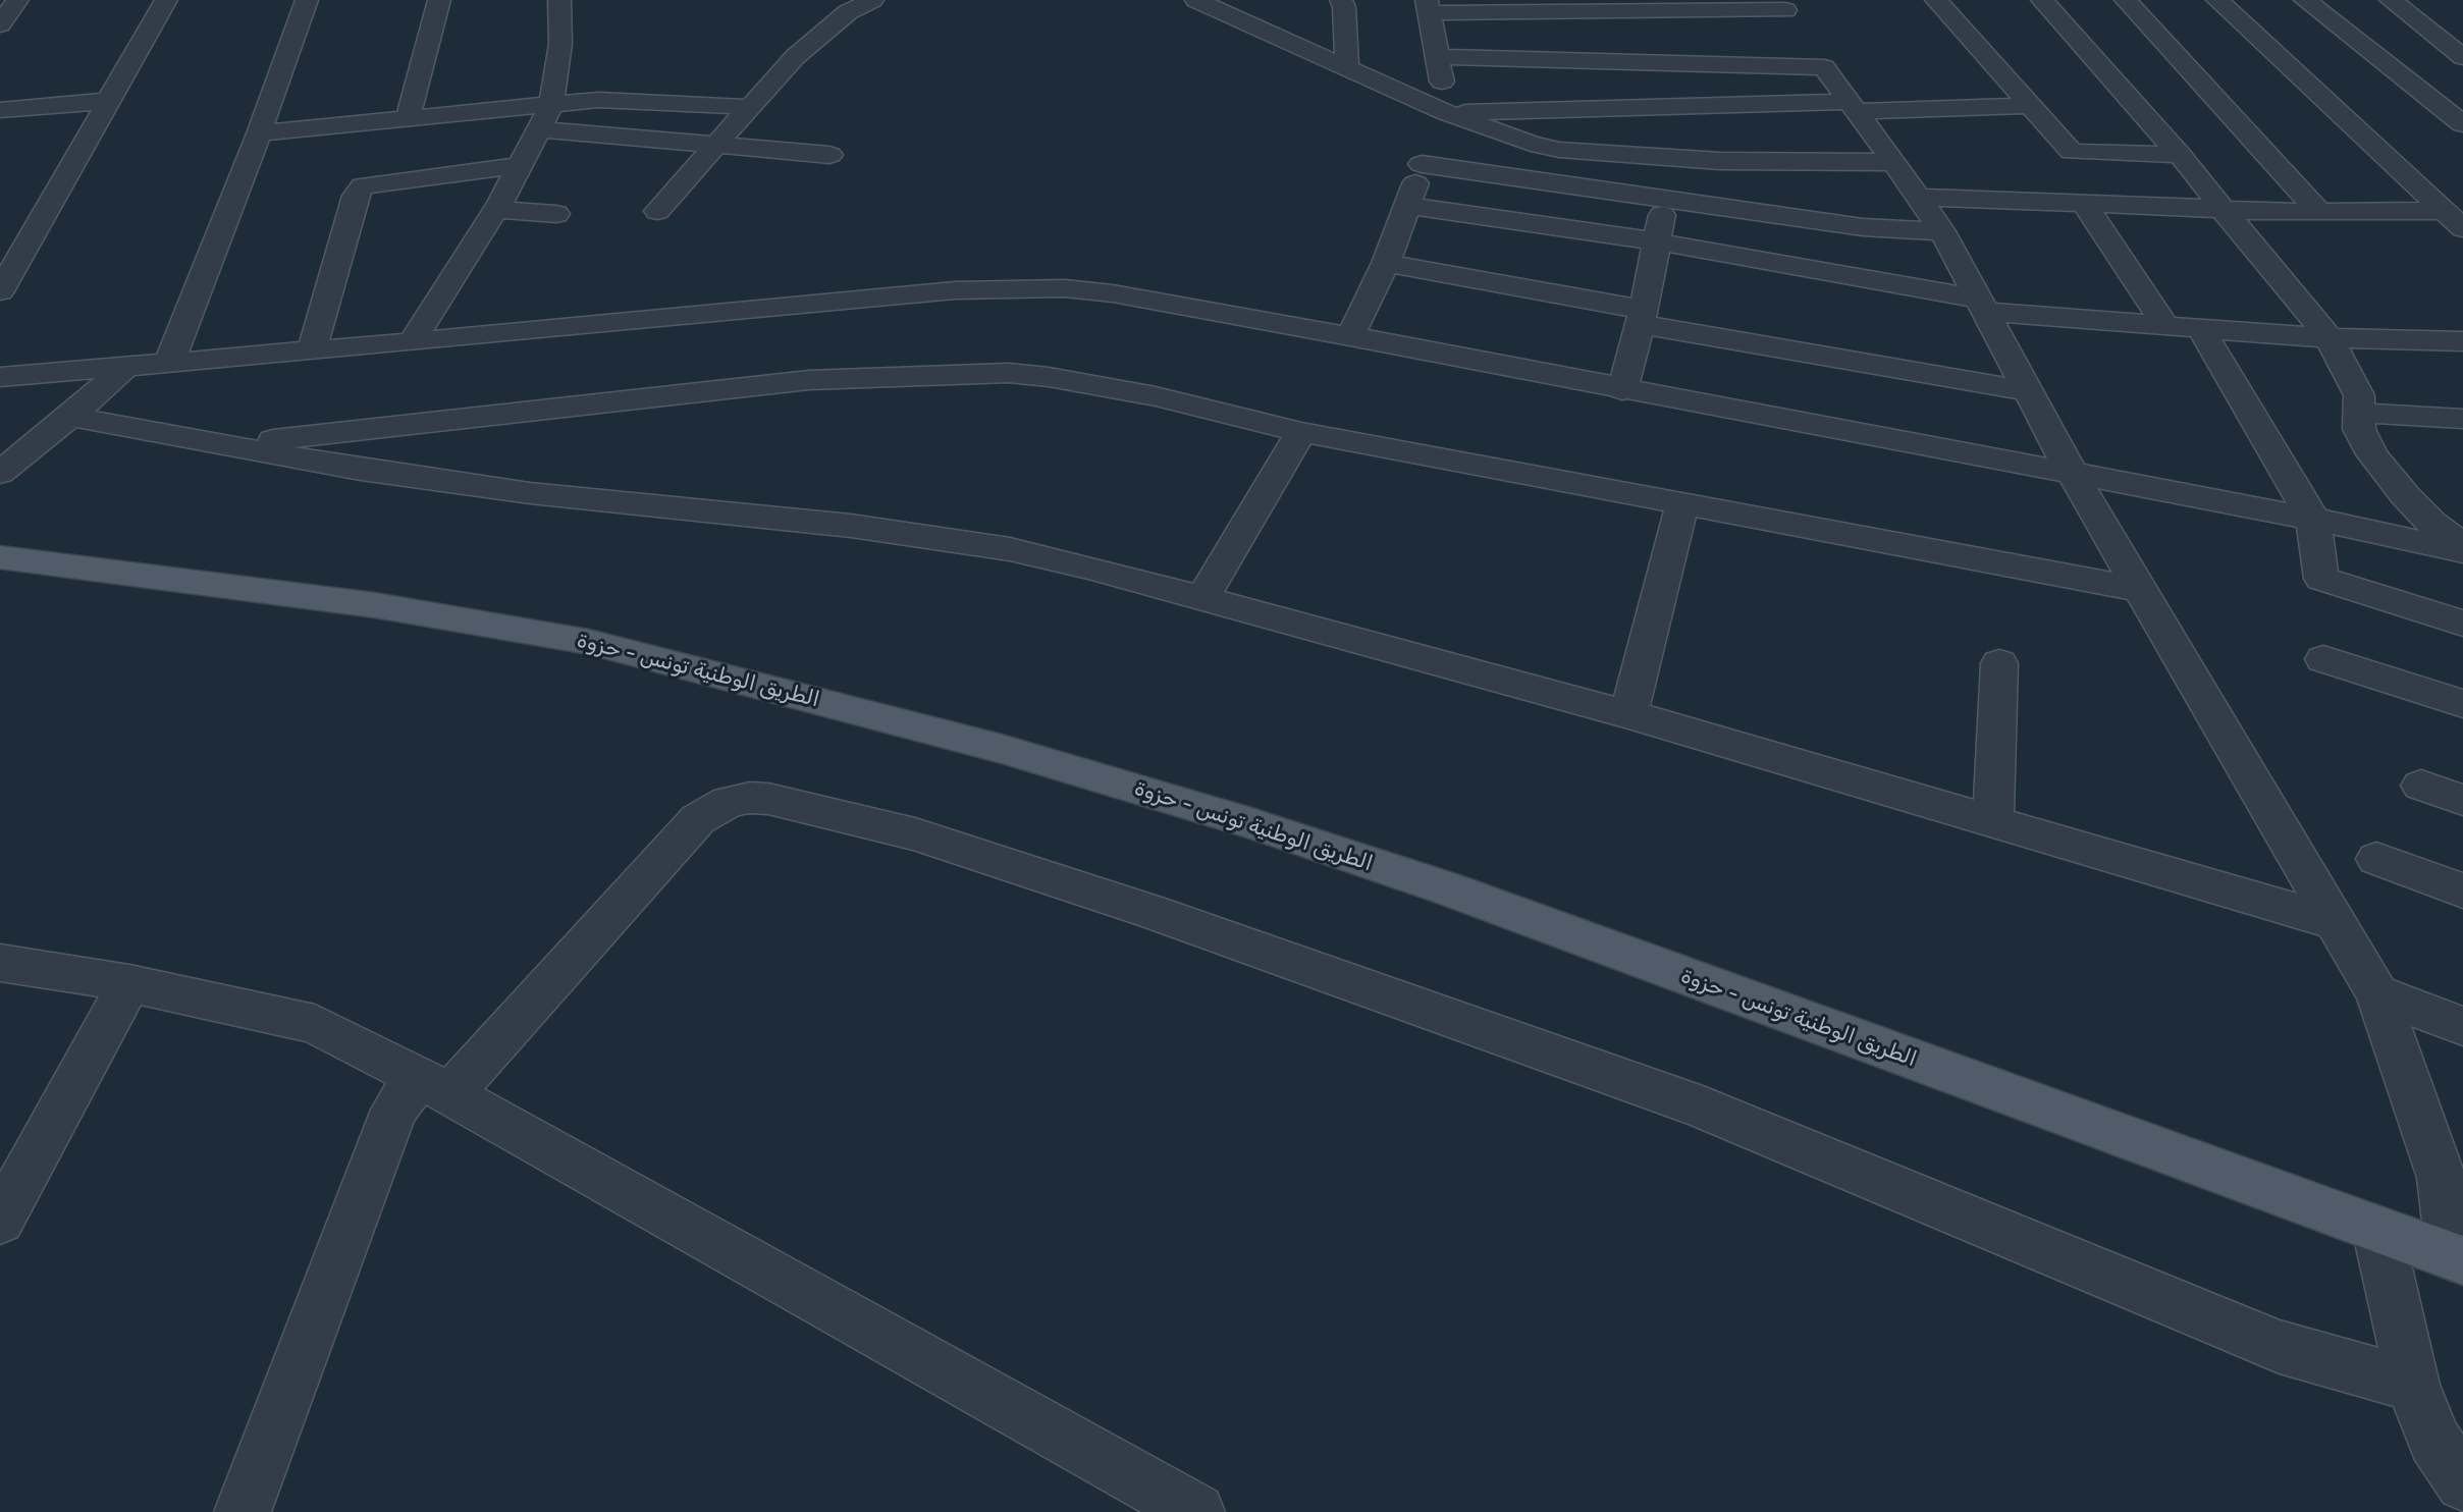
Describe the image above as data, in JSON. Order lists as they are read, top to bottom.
{
  "streets": {
    "main road": ["الطريق الوطنية تونس - حزوة"]
  }
}
